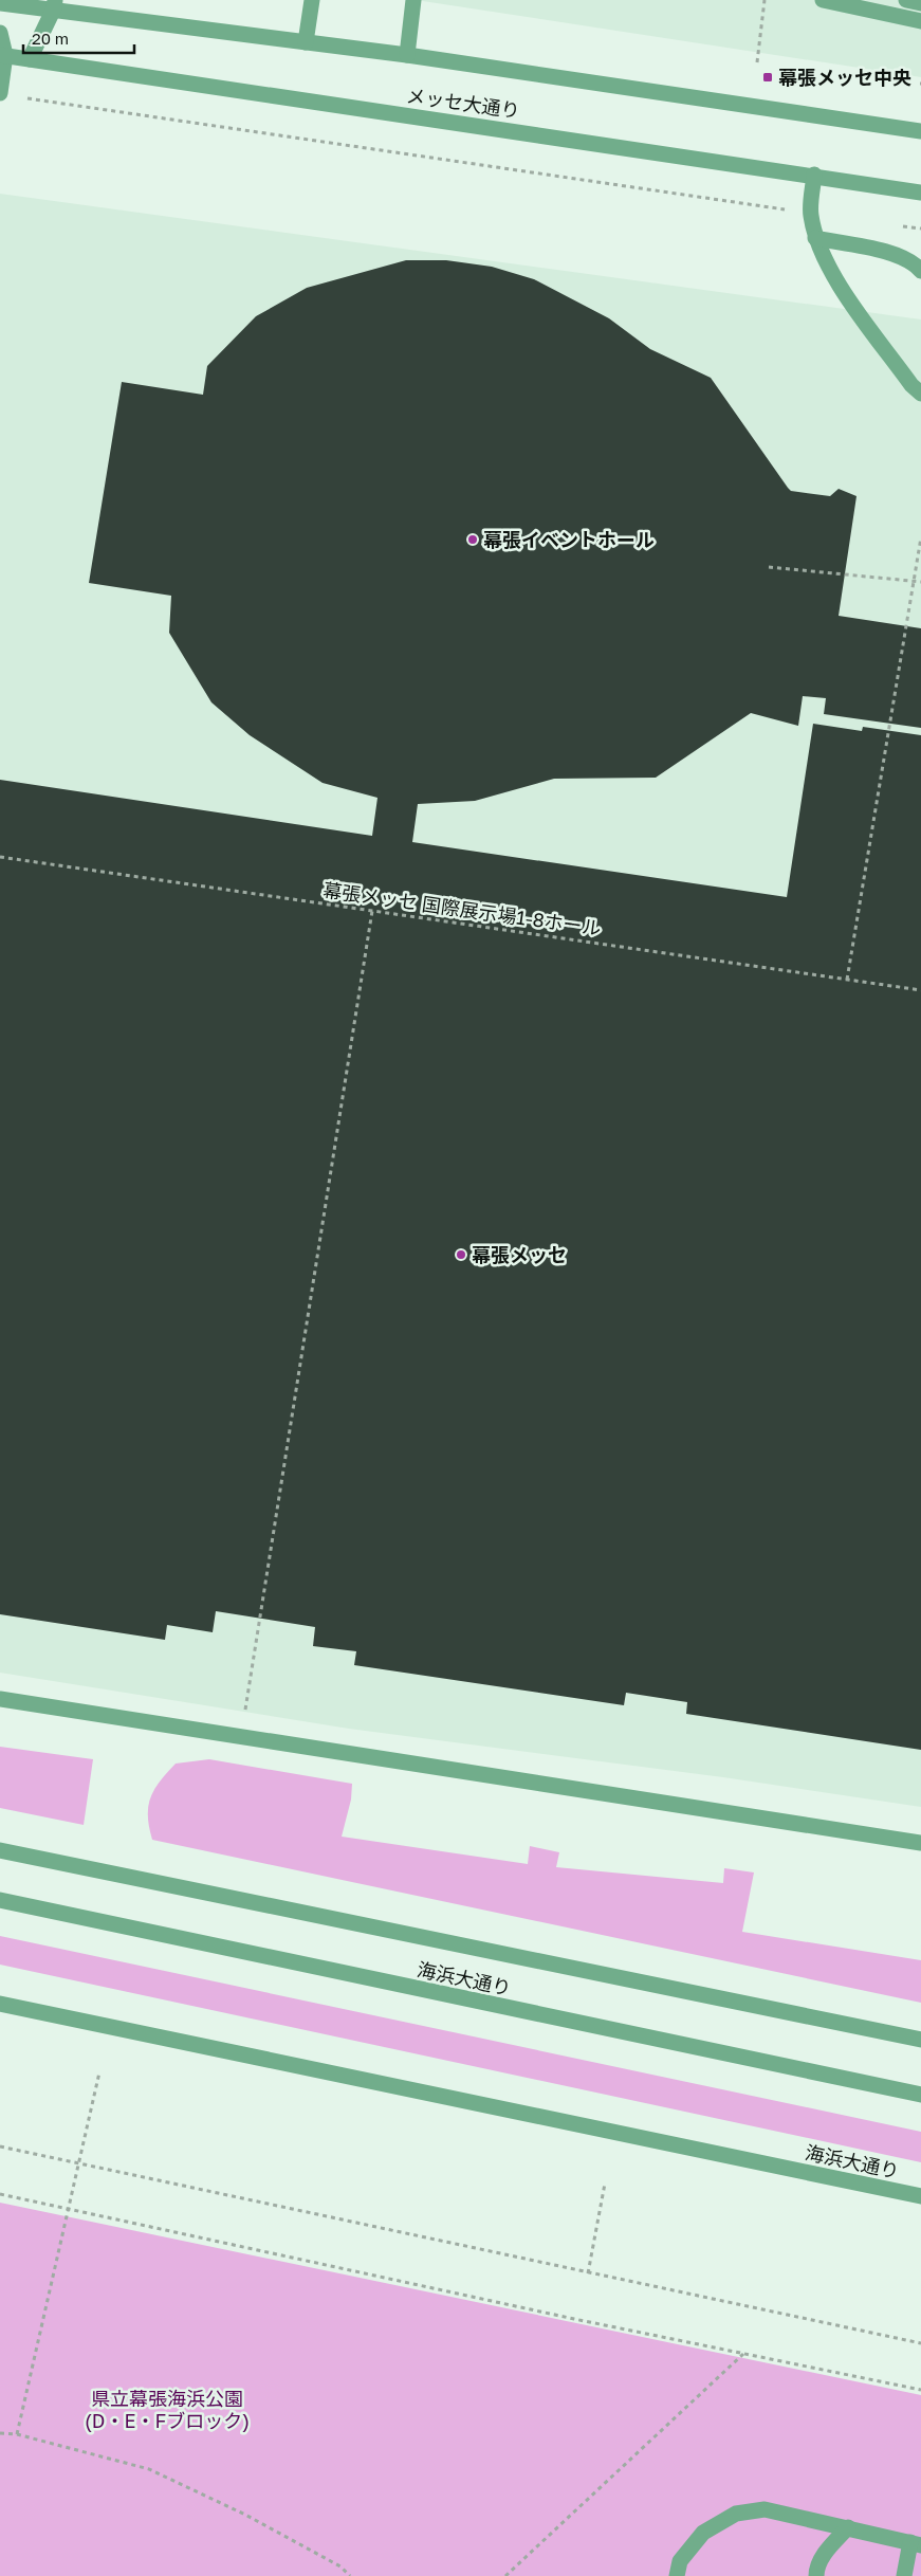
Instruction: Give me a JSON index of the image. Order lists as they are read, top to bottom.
{
  "streets": {
    "street": ["メッセ大通り", "海浜大通り"],
    "path": ["幕張メッセ 国際展示場1-8ホール"]
  },
  "parks": ["県立幕張海浜公園 (D・E・Fブロック)"],
  "places": {
    "transit": ["幕張メッセ中央"],
    "other": ["幕張イベントホール", "幕張メッセ"]
  },
  "scale_bar": "20 m"
}
